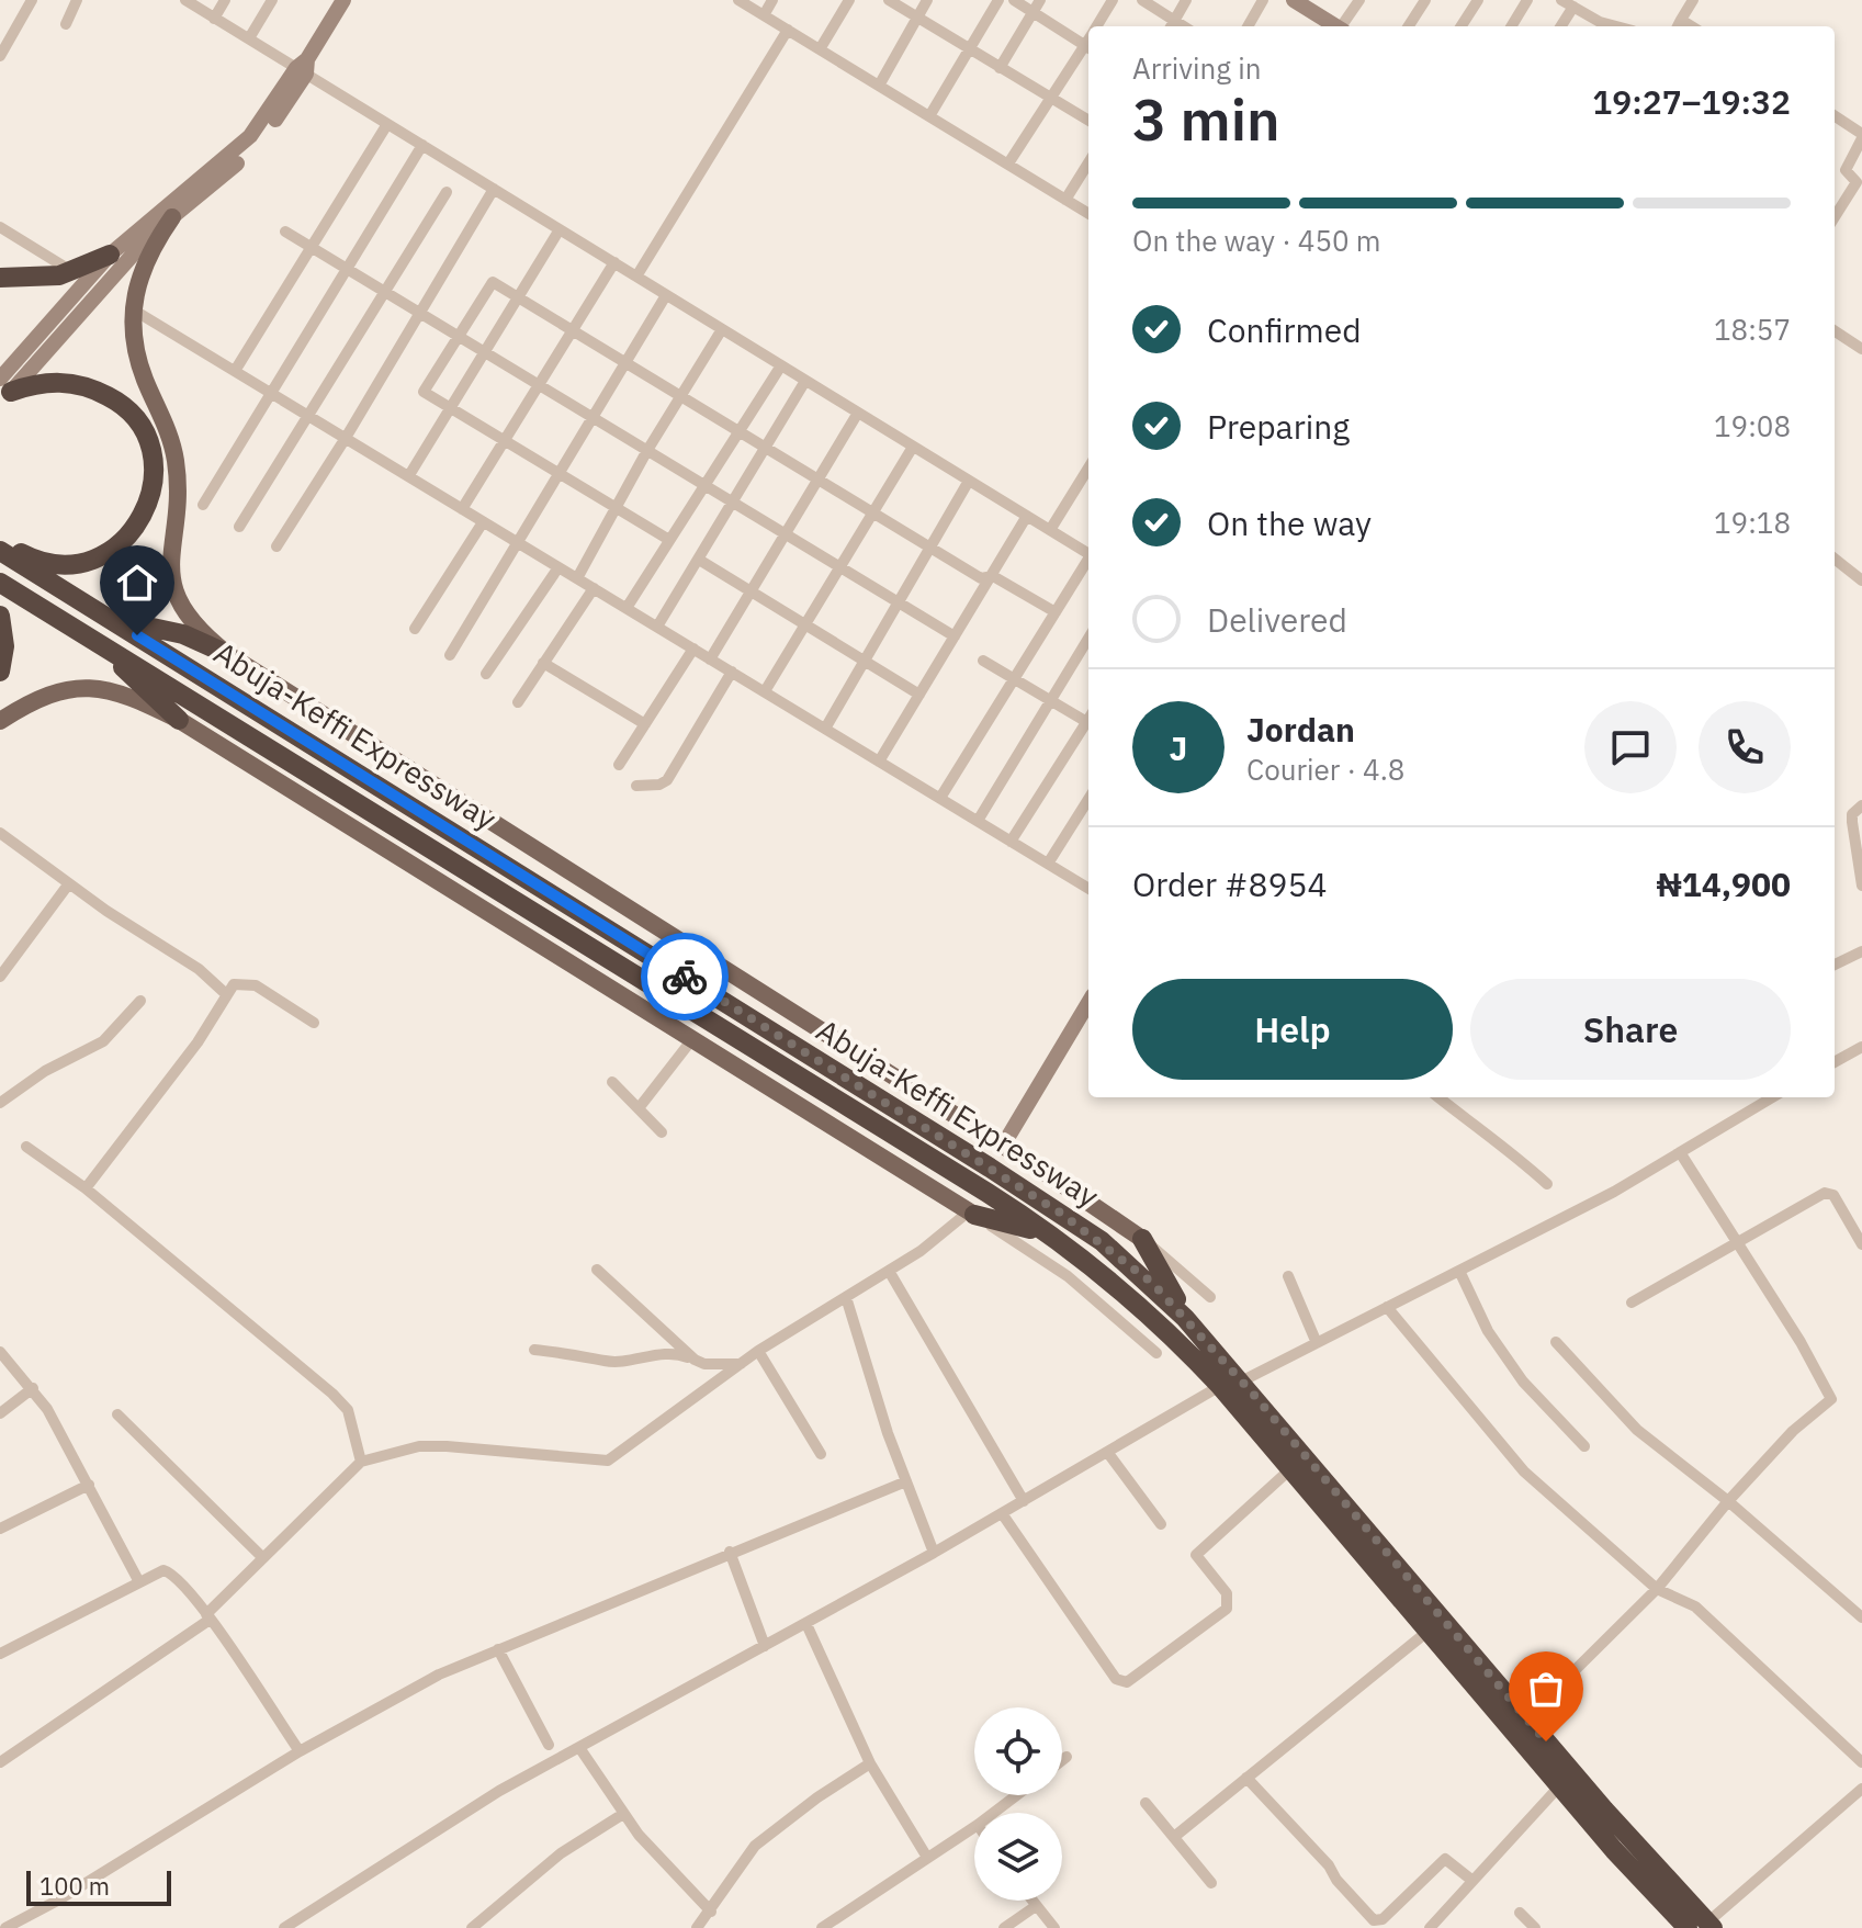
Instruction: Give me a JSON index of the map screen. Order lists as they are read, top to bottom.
{
  "streets": {
    "highway": ["Abuja-Keffi Expressway"]
  },
  "scale_bar": "100 m",
  "page": {
    "heading": ["3 min", "Arriving in", "19:27–19:32"],
    "panel": [
      "Jordan",
      "Courier · 4.8",
      "Order #8954",
      "₦14,900"
    ],
    "bar": "On the way · 450 m",
    "list": [
      ["Confirmed", "18:57"],
      ["Preparing", "19:08"],
      ["On the way", "19:18"],
      "Delivered"
    ],
    "round": "J",
    "buttons": ["Help", "Share"],
    "scale": "100 m"
  }
}
